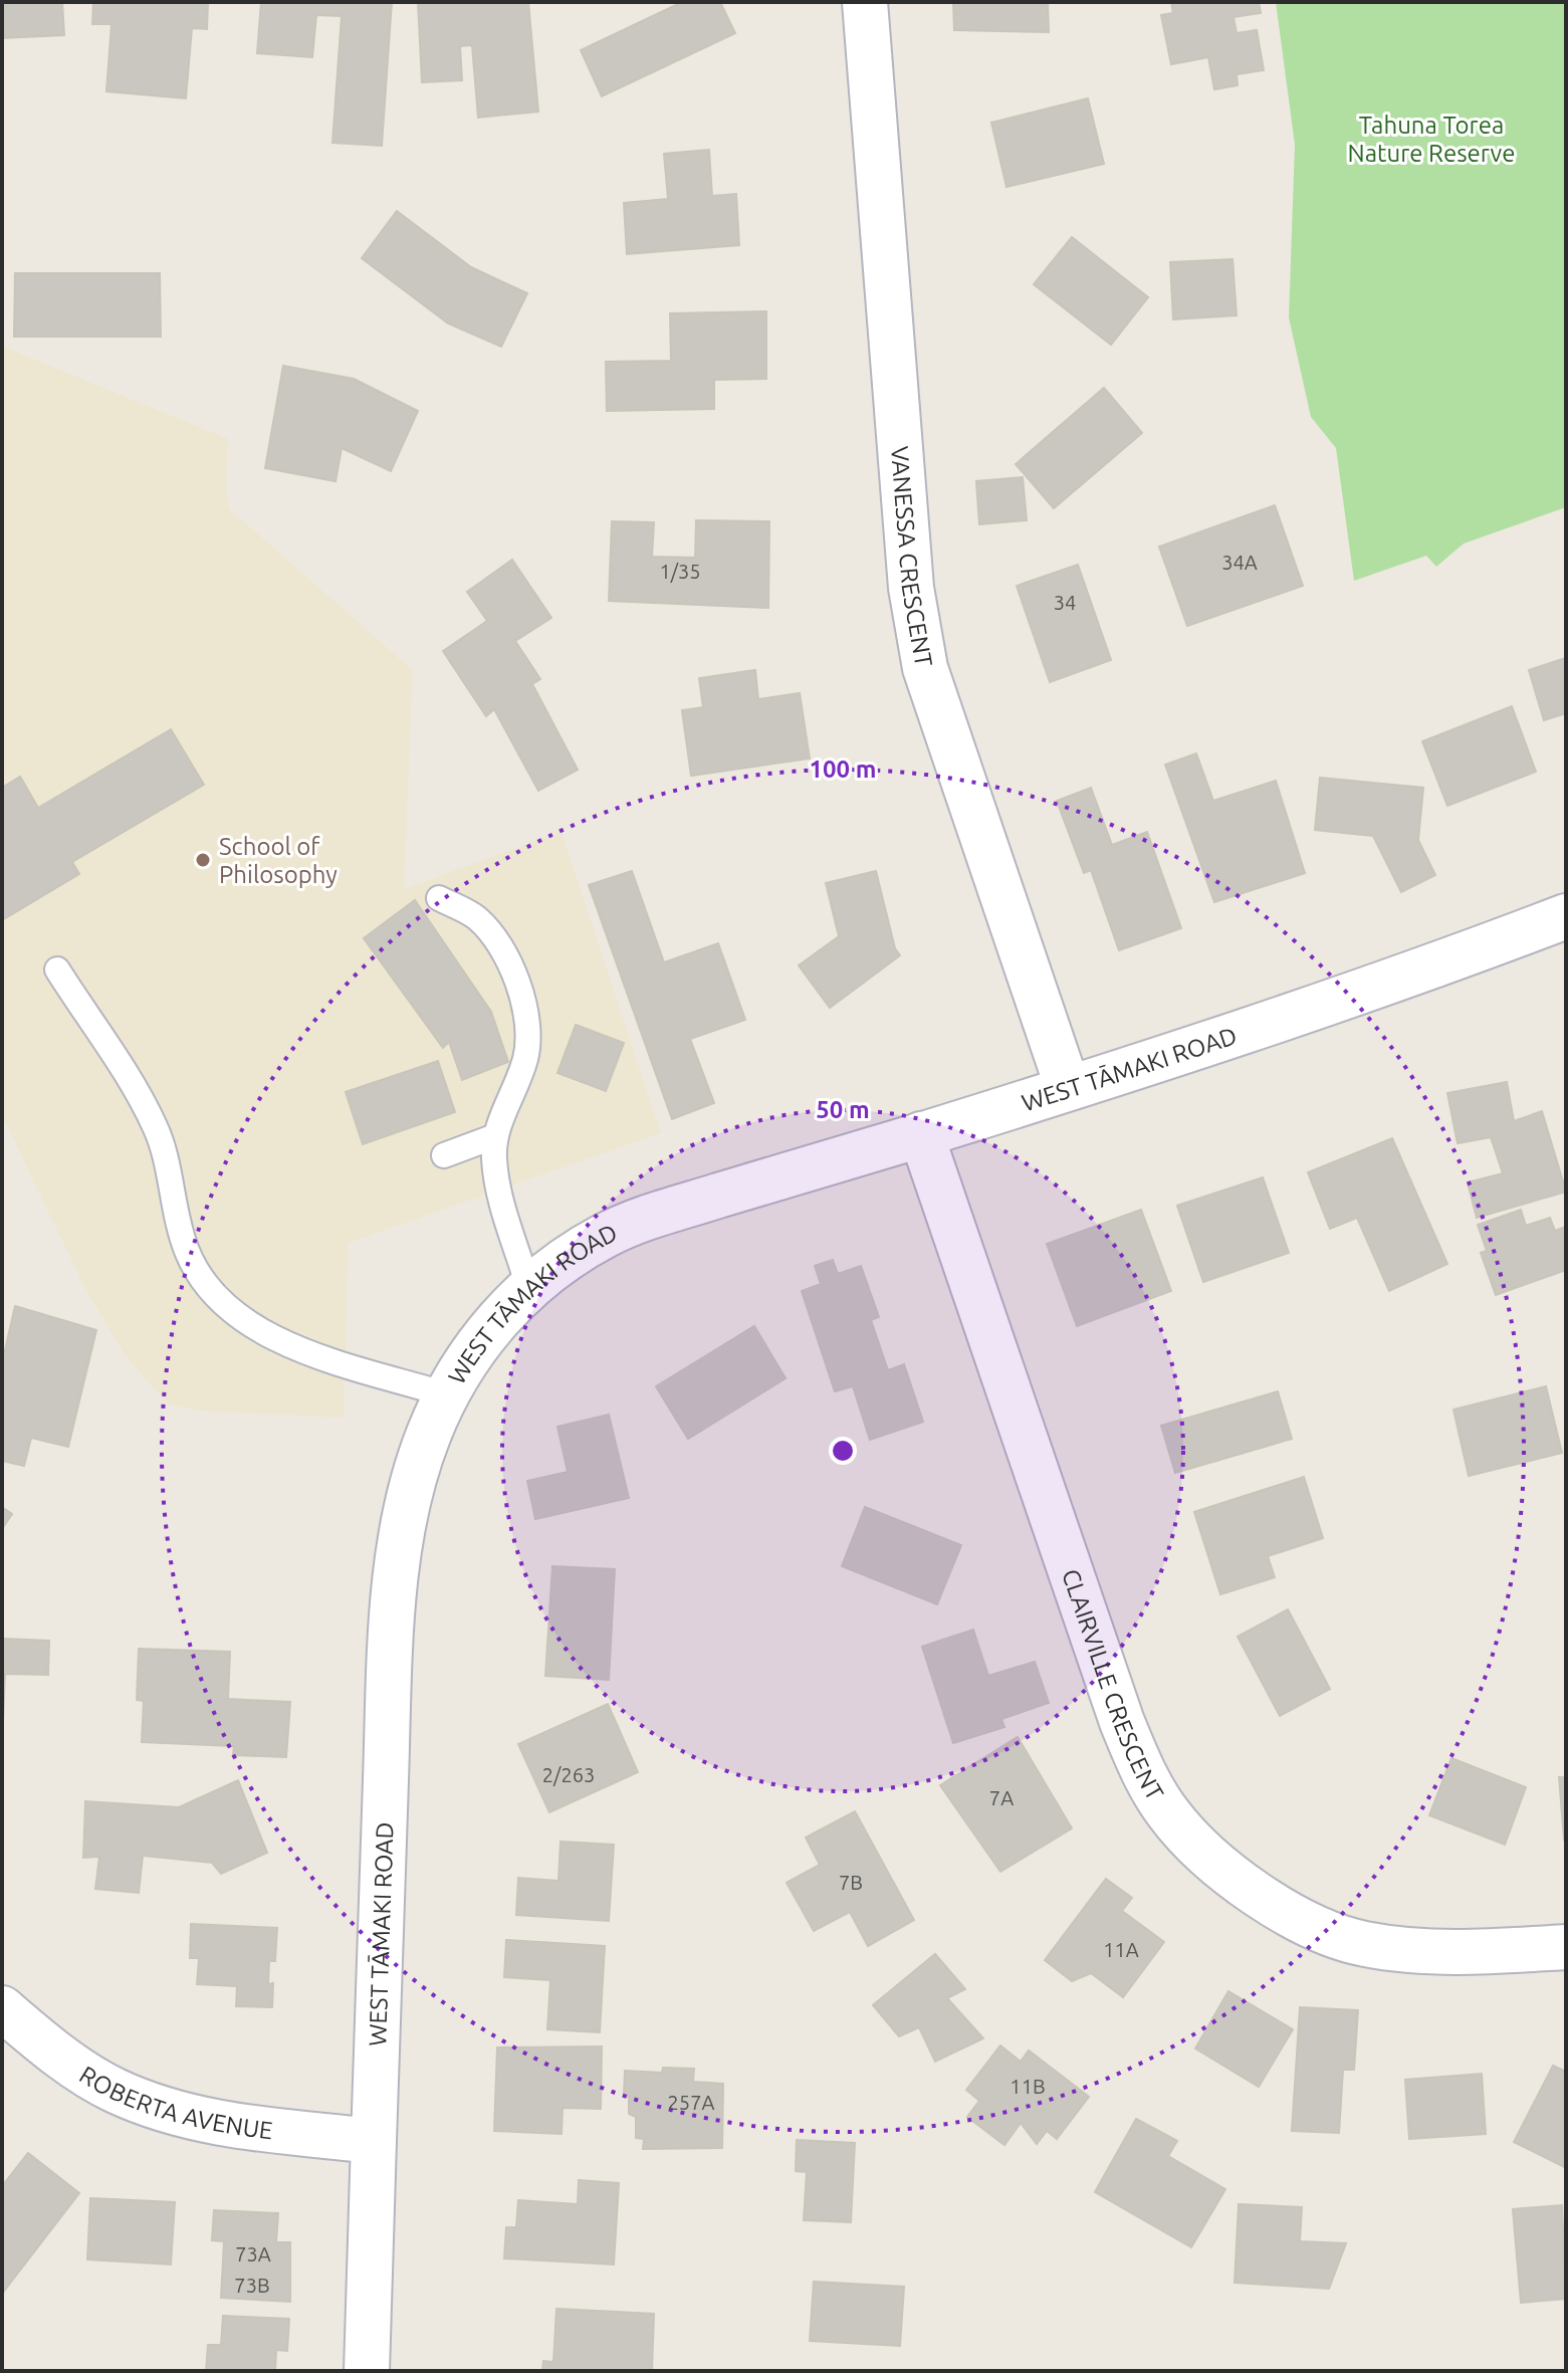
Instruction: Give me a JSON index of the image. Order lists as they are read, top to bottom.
{
  "streets": {
    "street": [
      "VANESSA CRESCENT",
      "WEST TĀMAKI ROAD",
      "CLAIRVILLE CRESCENT",
      "ROBERTA AVENUE"
    ]
  },
  "crossings": [
    ["VANESSA CRESCENT", "WEST TĀMAKI ROAD"],
    ["WEST TĀMAKI ROAD", "CLAIRVILLE CRESCENT"],
    ["WEST TĀMAKI ROAD", "ROBERTA AVENUE"]
  ],
  "parks": ["Tahuna Torea Nature Reserve"],
  "places": ["School of Philosophy"],
  "house_numbers": [
    "34A",
    "1/35",
    "34",
    "2/263",
    "7A",
    "7B",
    "11A",
    "11B",
    "257A",
    "73A",
    "73B"
  ],
  "rings": ["100 m", "50 m"]
}
